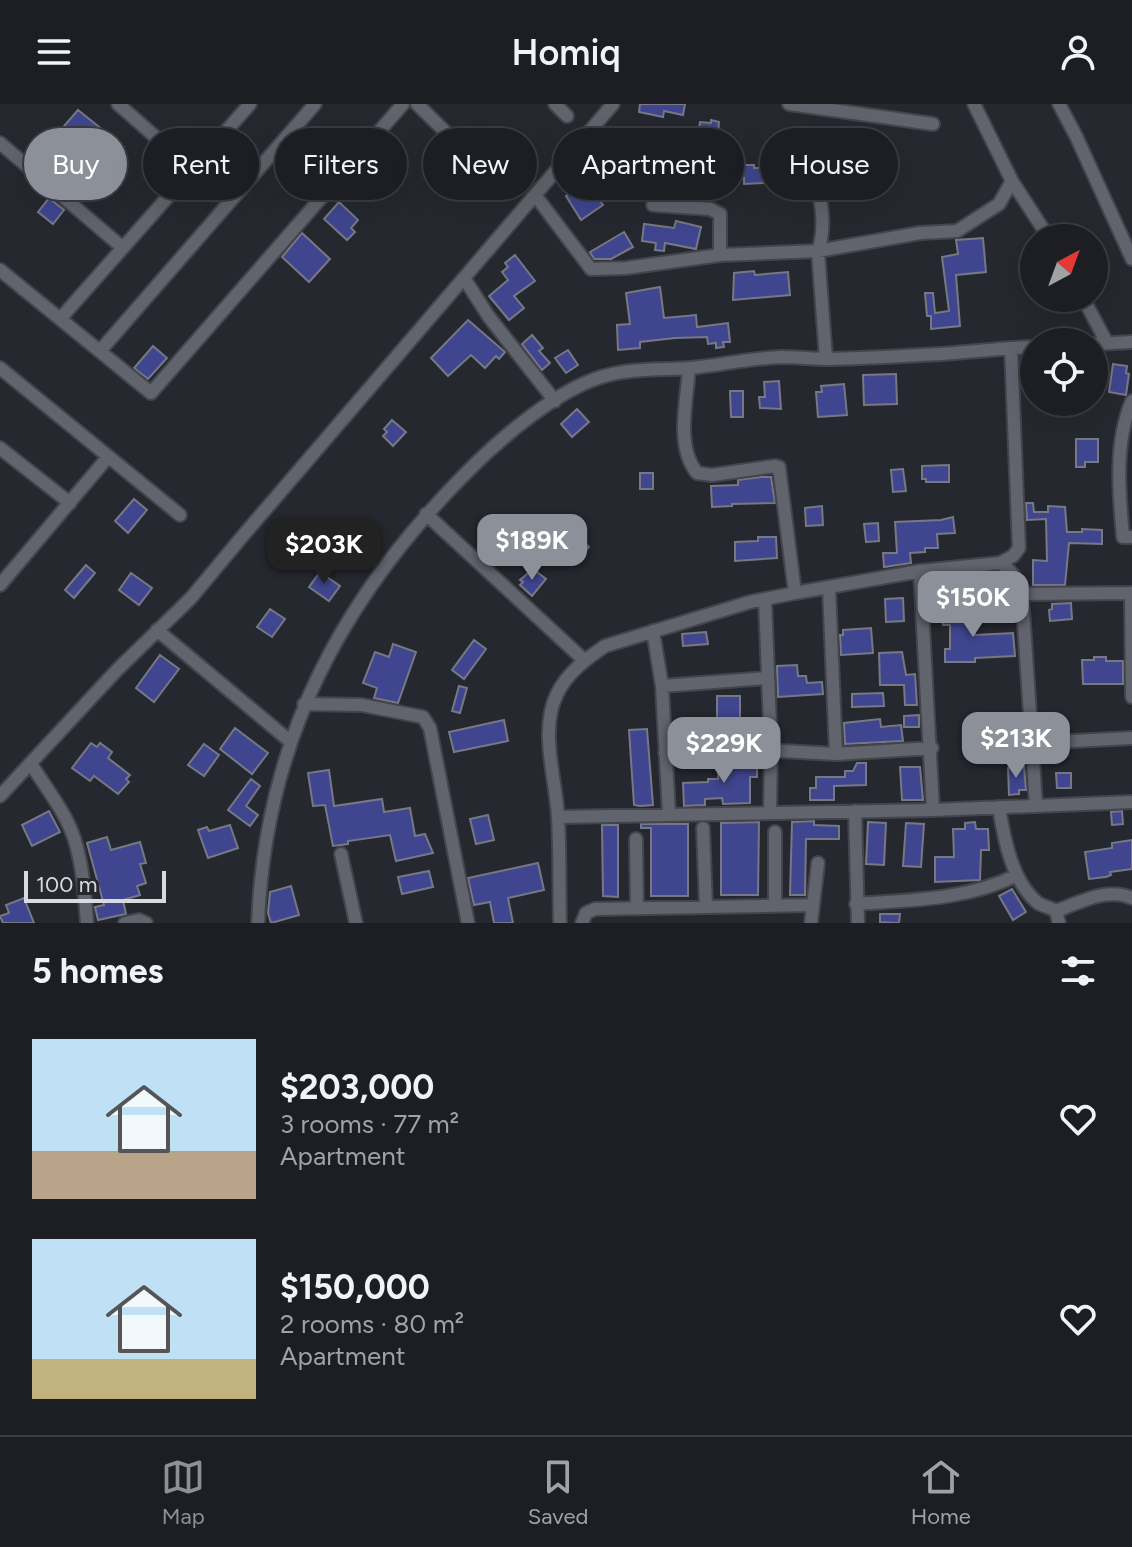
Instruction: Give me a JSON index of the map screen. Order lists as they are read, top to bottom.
{
  "scale_bar": "100 m",
  "north": "top right",
  "page": {
    "header": "Homiq",
    "chip": [
      "Buy",
      "Rent",
      "Filters",
      "New",
      "Apartment",
      "House"
    ],
    "price": [
      "$189K",
      "$203K",
      "$150K",
      "$213K",
      "$229K"
    ],
    "scale": "100 m",
    "heading": "5 homes",
    "list": [
      {
        "name": "$203,000",
        "note": "3 rooms · 77 m² · Apartment"
      },
      {
        "name": "$150,000",
        "note": "2 rooms · 80 m² · Apartment"
      }
    ],
    "tabs": ["Map", "Saved", "Home"]
  }
}
